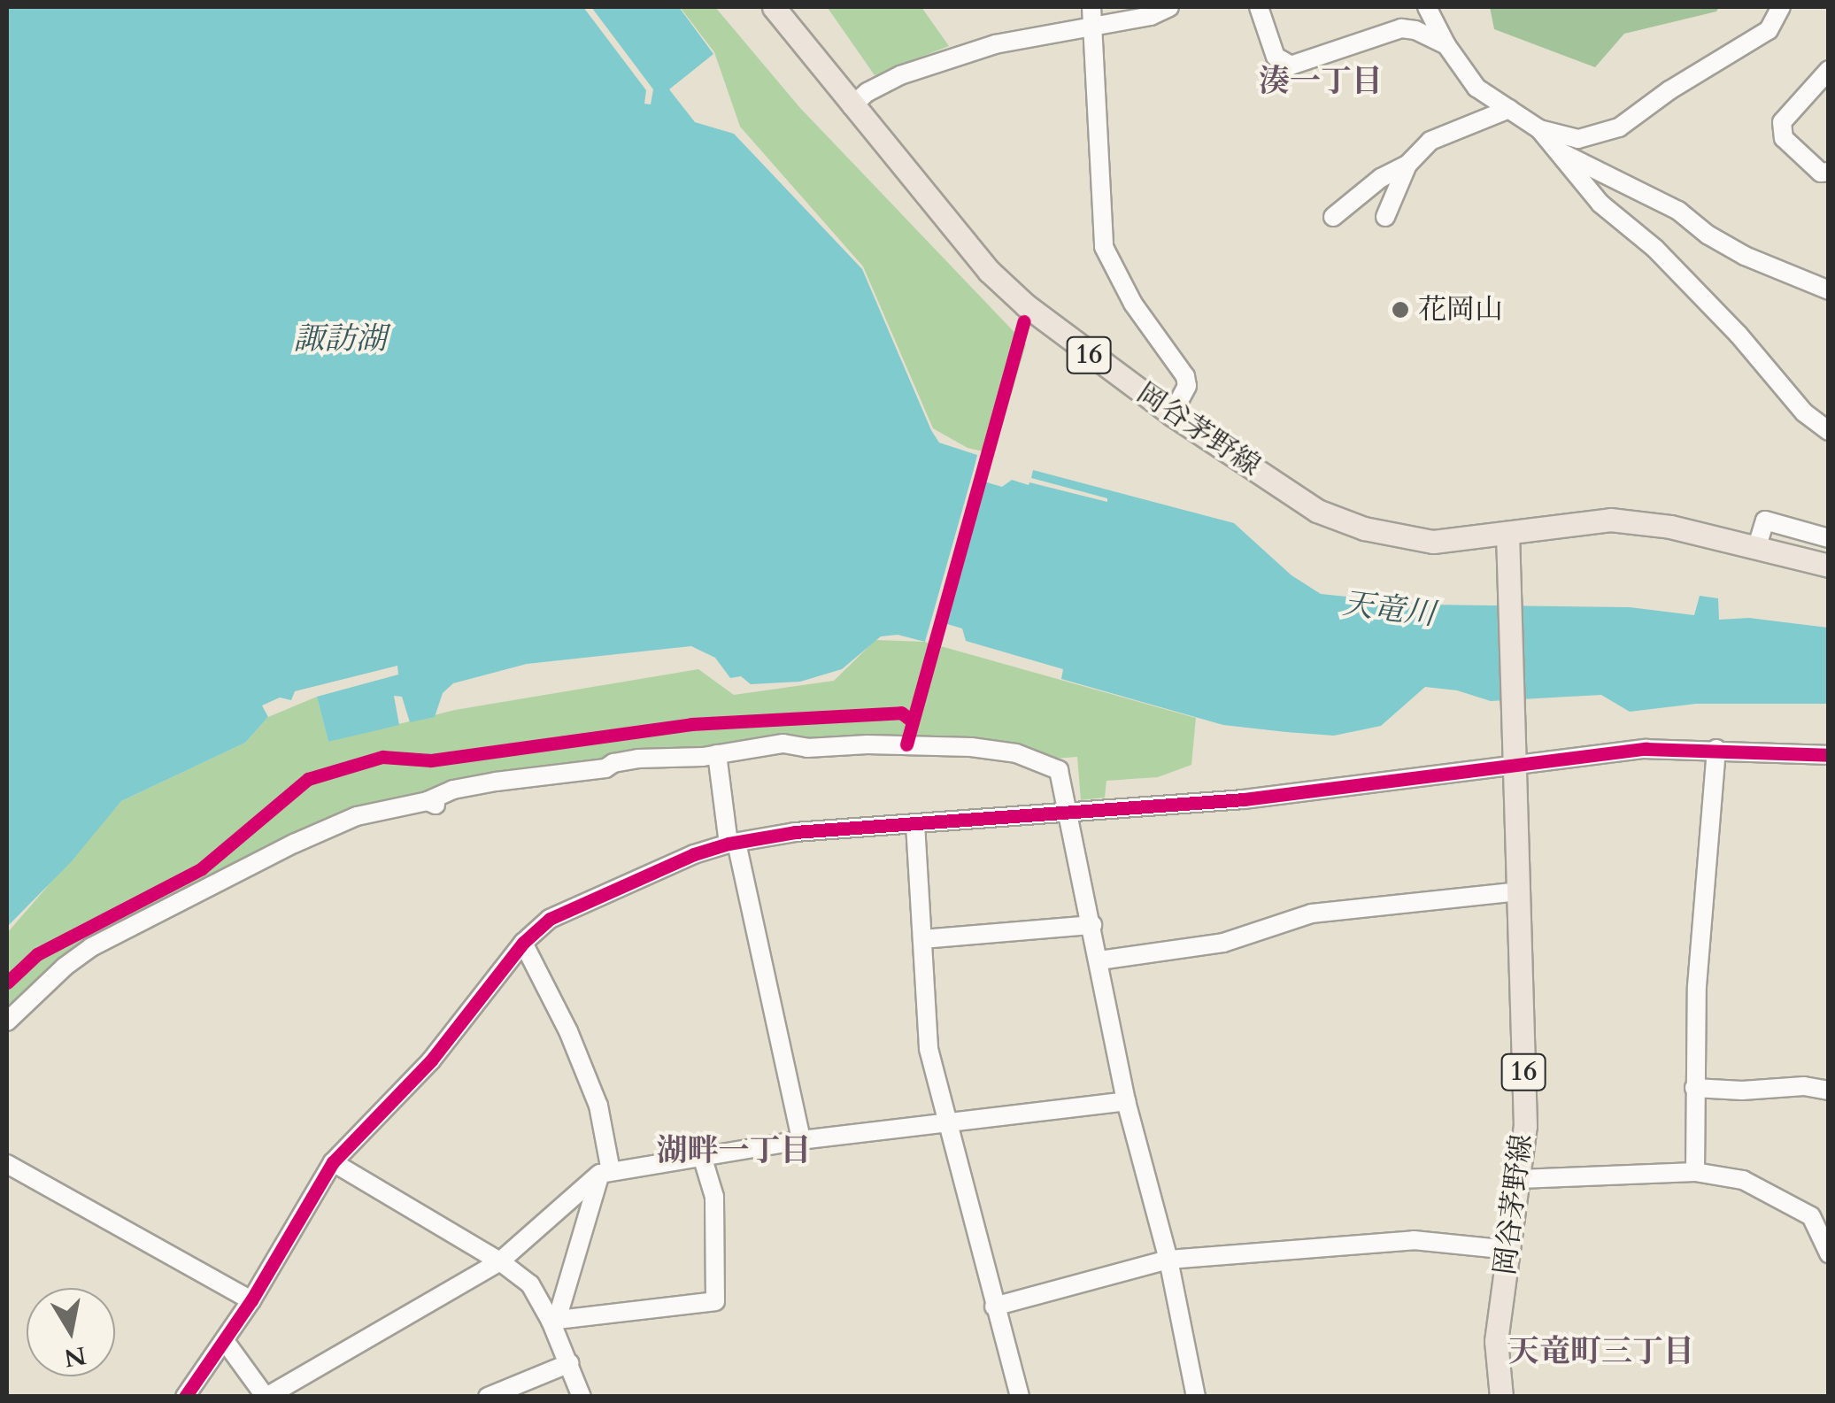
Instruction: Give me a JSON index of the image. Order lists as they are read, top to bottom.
{
  "streets": {
    "main road": ["16", "岡谷茅野線"]
  },
  "districts": ["湊一丁目", "湖畔一丁目", "天竜町三丁目"],
  "water": ["諏訪湖", "天竜川"],
  "places": ["花岡山"],
  "north": "bottom"
}
